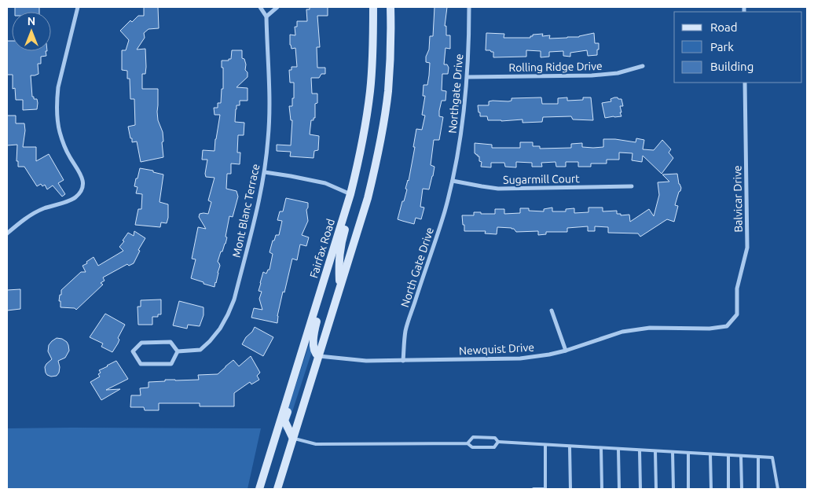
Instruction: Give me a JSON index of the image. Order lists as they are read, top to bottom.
{
  "streets": {
    "main road": ["Fairfax Road"],
    "street": [
      "Rolling Ridge Drive",
      "Northgate Drive",
      "Sugarmill Court",
      "Balvicar Drive",
      "Mont Blanc Terrace",
      "North Gate Drive",
      "Newquist Drive"
    ]
  },
  "crossings": [
    ["Rolling Ridge Drive", "Northgate Drive"],
    ["Northgate Drive", "Sugarmill Court"],
    ["Northgate Drive", "North Gate Drive"],
    ["Sugarmill Court", "North Gate Drive"],
    ["Balvicar Drive", "Newquist Drive"],
    ["North Gate Drive", "Newquist Drive"]
  ],
  "legend": ["Road", "Park", "Building"],
  "north": "top"
}
